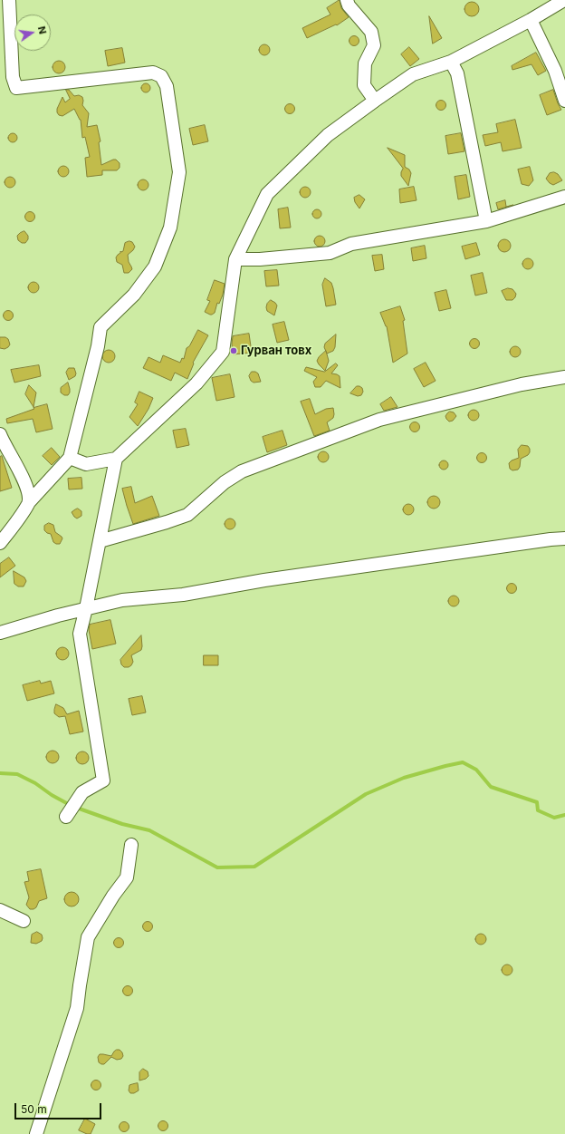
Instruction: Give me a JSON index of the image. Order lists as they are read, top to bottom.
{
  "places": ["Гурван товх"],
  "scale_bar": "50 m",
  "north": "right"
}
